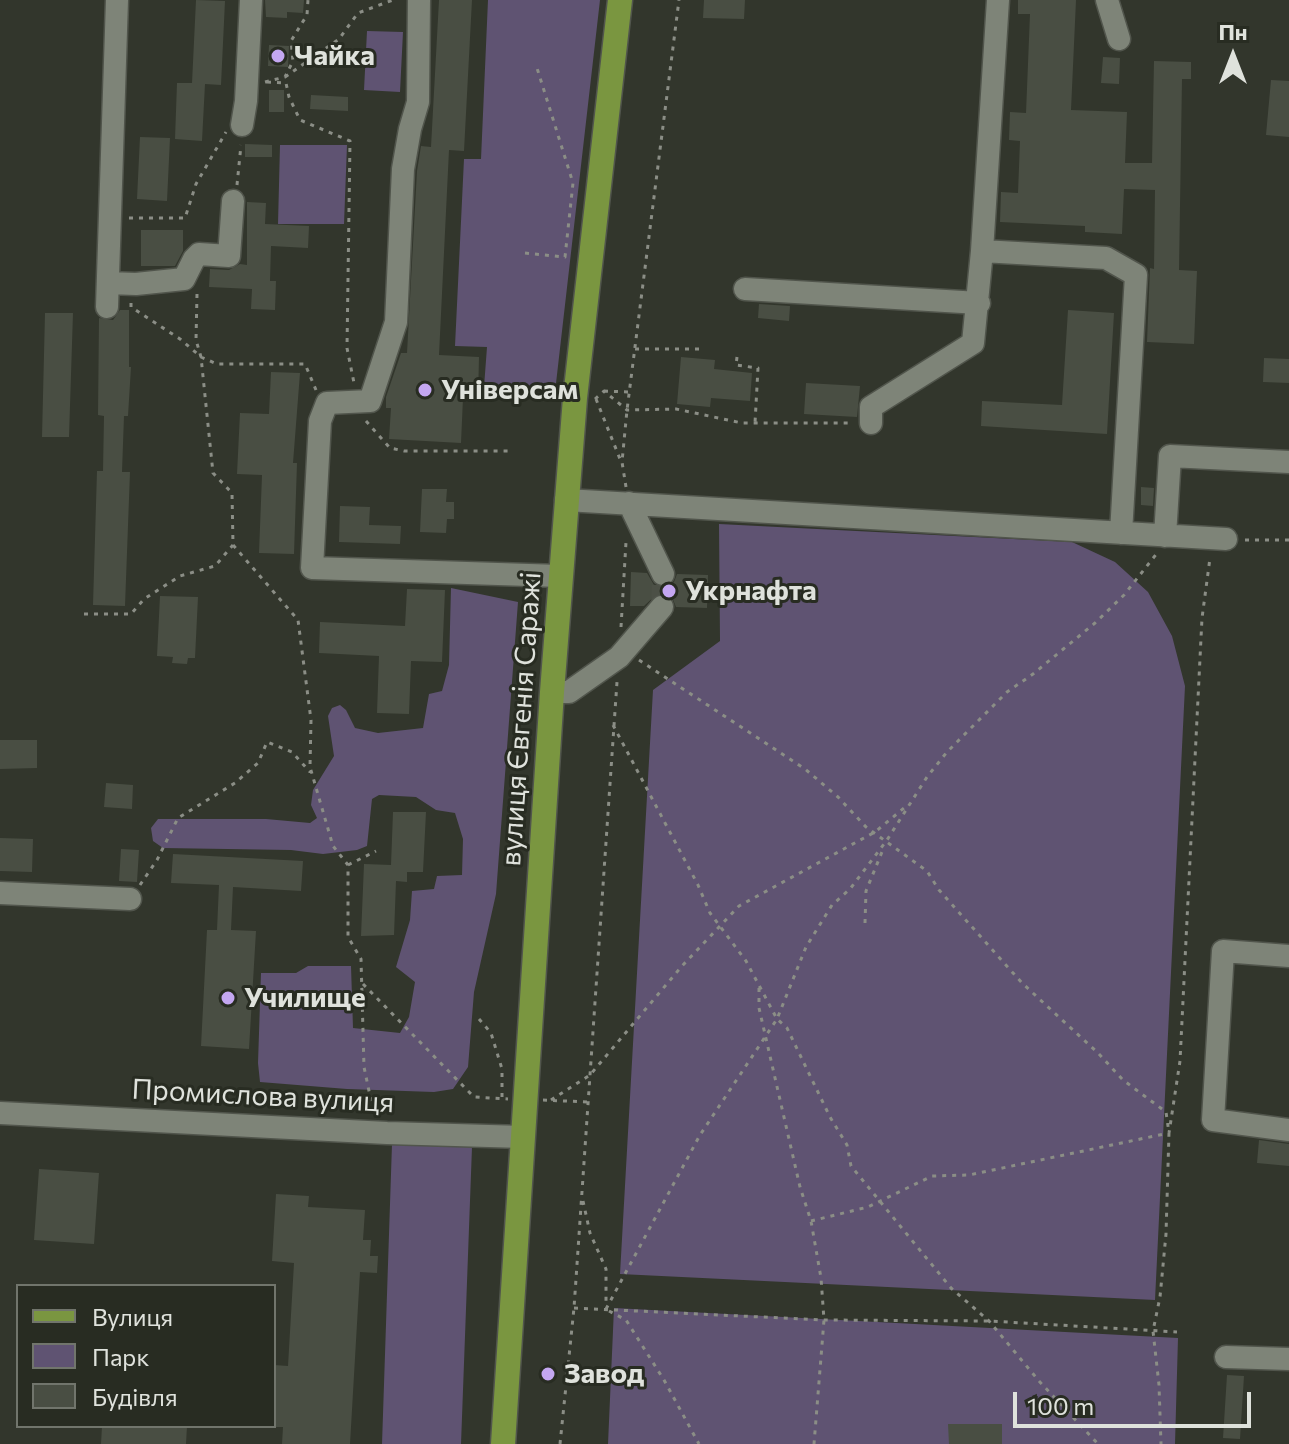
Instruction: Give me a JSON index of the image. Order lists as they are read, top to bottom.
{
  "streets": {
    "main road": ["вулиця Євгенія Саражі"],
    "street": ["Промислова вулиця"]
  },
  "crossings": [
    ["вулиця Євгенія Саражі", "Промислова вулиця"]
  ],
  "places": [
    "Чайка",
    "Універсам",
    "Укрнафта",
    "Училище",
    "Завод"
  ],
  "legend": ["Вулиця", "Парк", "Будівля"],
  "scale_bar": "100 m",
  "north": "top"
}
